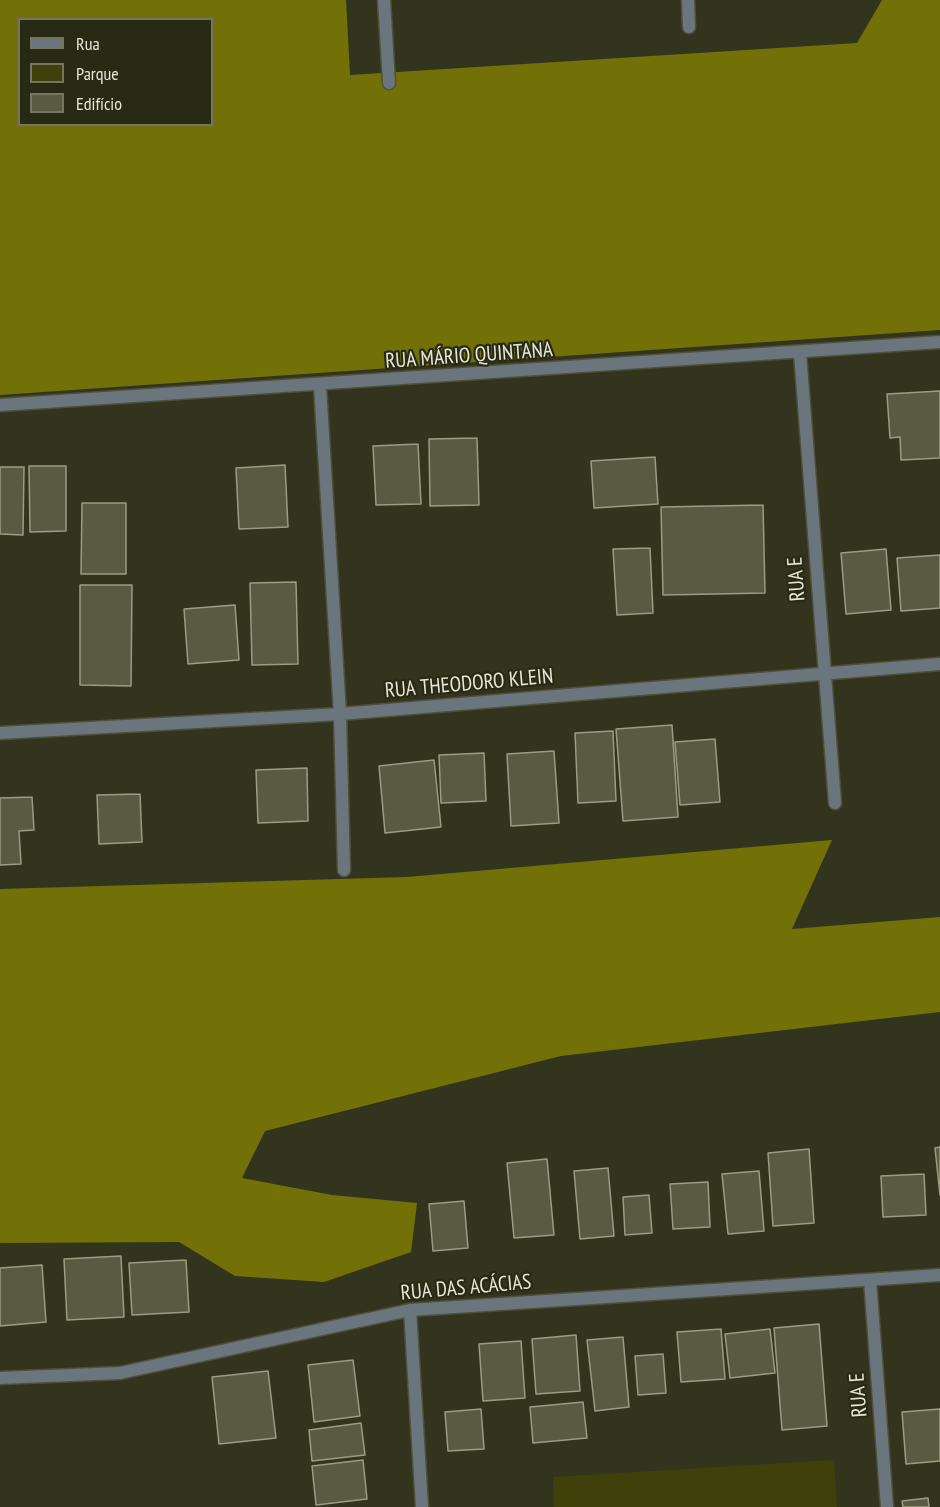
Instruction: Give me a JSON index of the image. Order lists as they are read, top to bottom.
{
  "streets": {
    "street": [
      "RUA MÁRIO QUINTANA",
      "RUA E",
      "RUA THEODORO KLEIN",
      "RUA DAS ACÁCIAS"
    ]
  },
  "crossings": [
    ["RUA MÁRIO QUINTANA", "RUA E"],
    ["RUA E", "RUA THEODORO KLEIN"],
    ["RUA E", "RUA DAS ACÁCIAS"]
  ],
  "legend": ["Rua", "Parque", "Edifício"]
}
